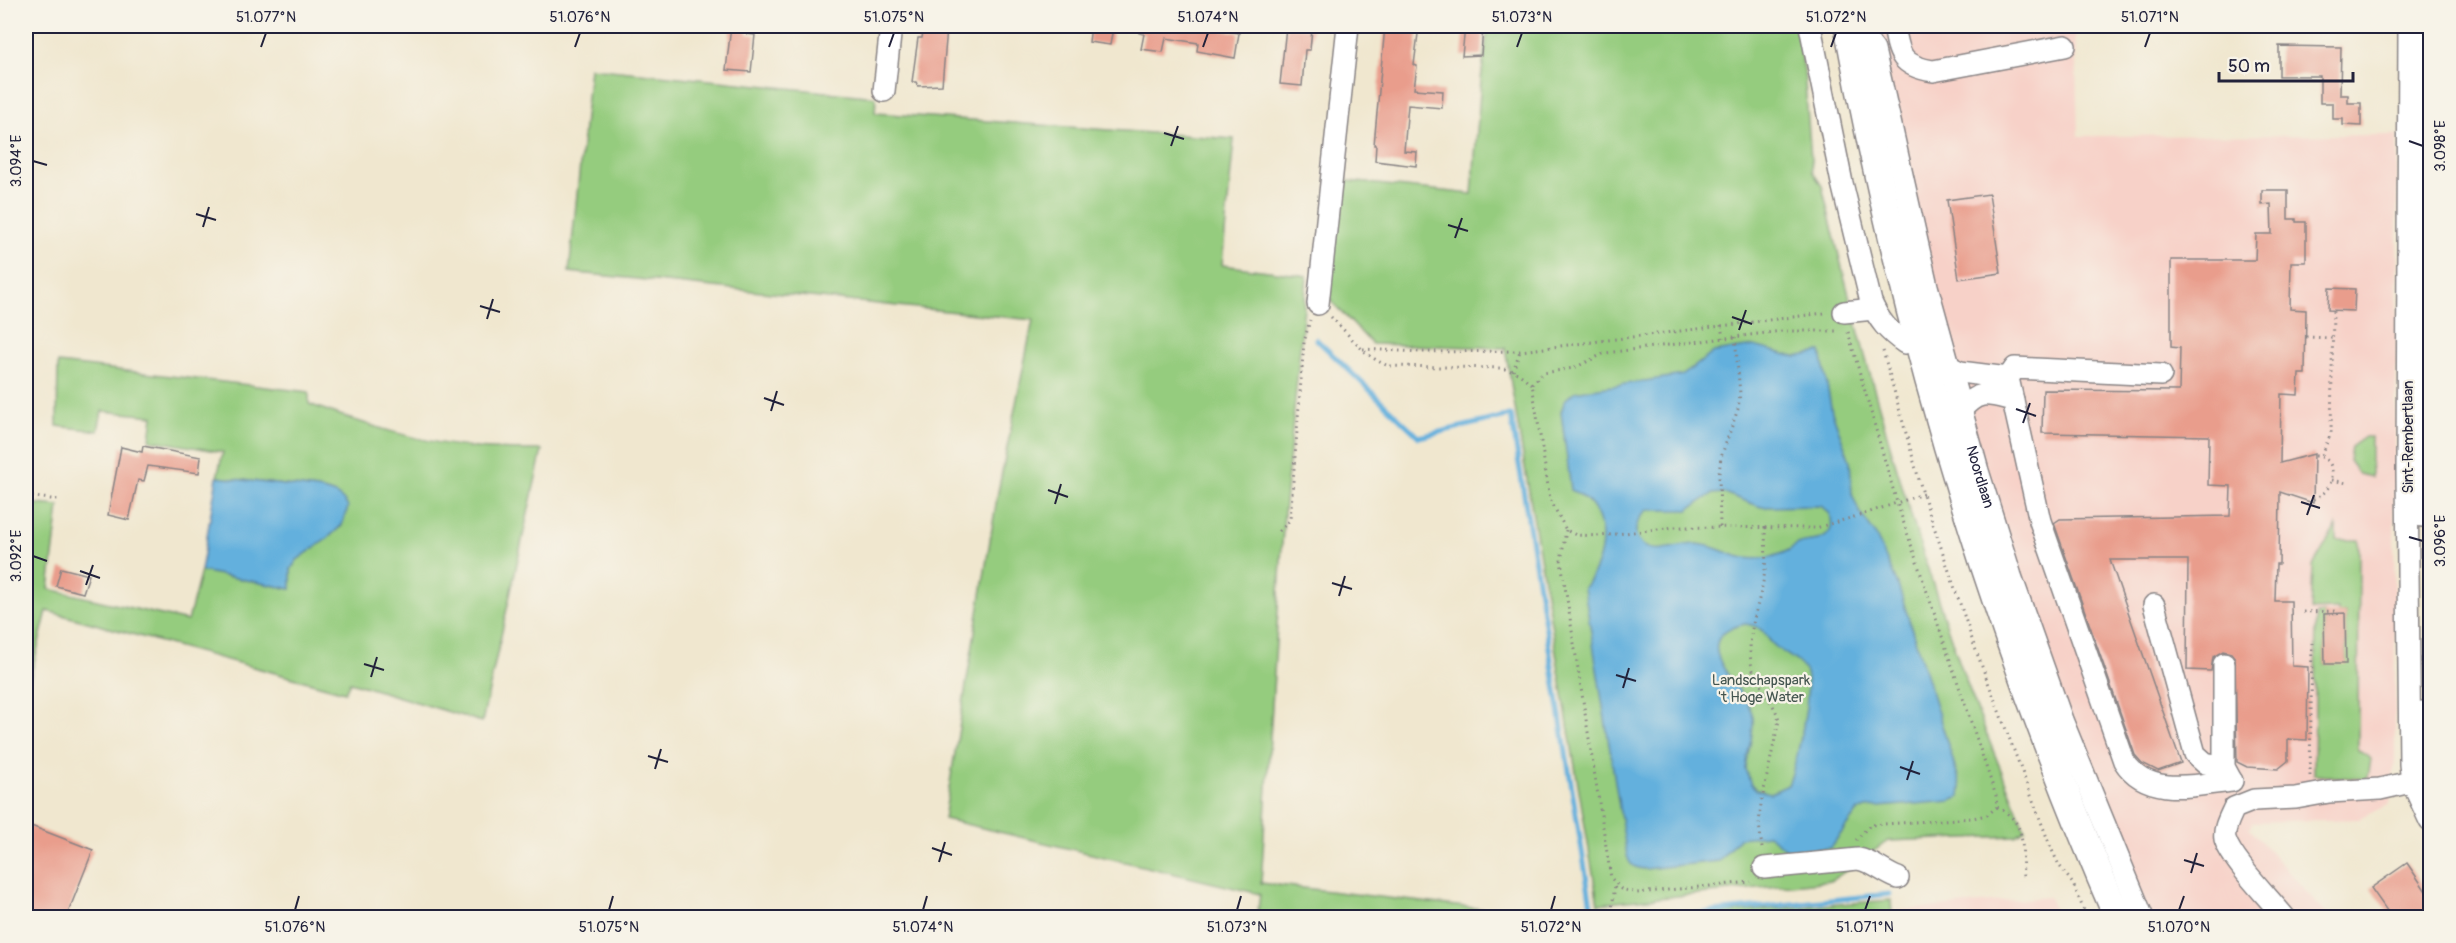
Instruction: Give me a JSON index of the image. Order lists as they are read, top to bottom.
{
  "streets": {
    "main road": ["Noordlaan"],
    "street": ["Sint-Rembertlaan"]
  },
  "parks": ["Landschapspark 't Hoge Water"],
  "scale_bar": "50 m",
  "coordinates": [
    "51.077°N",
    "51.076°N",
    "51.075°N",
    "51.074°N",
    "51.073°N",
    "51.072°N",
    "51.071°N",
    "3.098°E",
    "3.094°E",
    "3.096°E",
    "3.092°E",
    "51.070°N"
  ]
}
